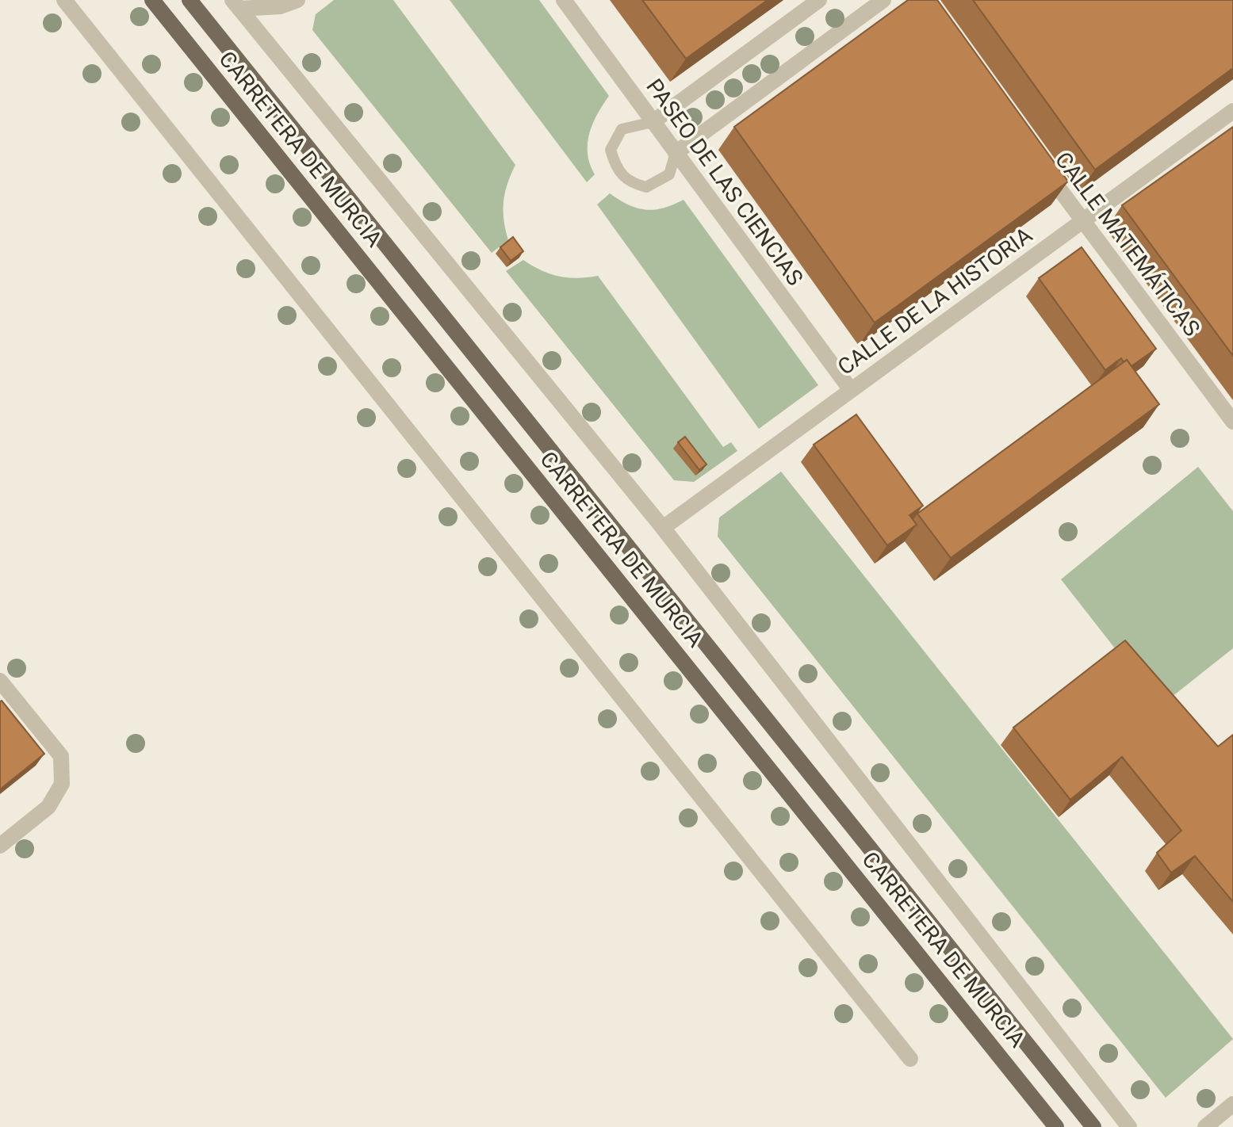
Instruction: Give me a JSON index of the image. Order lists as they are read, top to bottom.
{
  "streets": {
    "main road": ["CARRETERA DE MURCIA"],
    "street": ["PASEO DE LAS CIENCIAS", "CALLE MATEMÁTICAS", "CALLE DE LA HISTORIA"]
  },
  "crossings": [
    ["CARRETERA DE MURCIA", "CALLE DE LA HISTORIA"],
    ["PASEO DE LAS CIENCIAS", "CALLE DE LA HISTORIA"],
    ["CALLE MATEMÁTICAS", "CALLE DE LA HISTORIA"]
  ]
}
